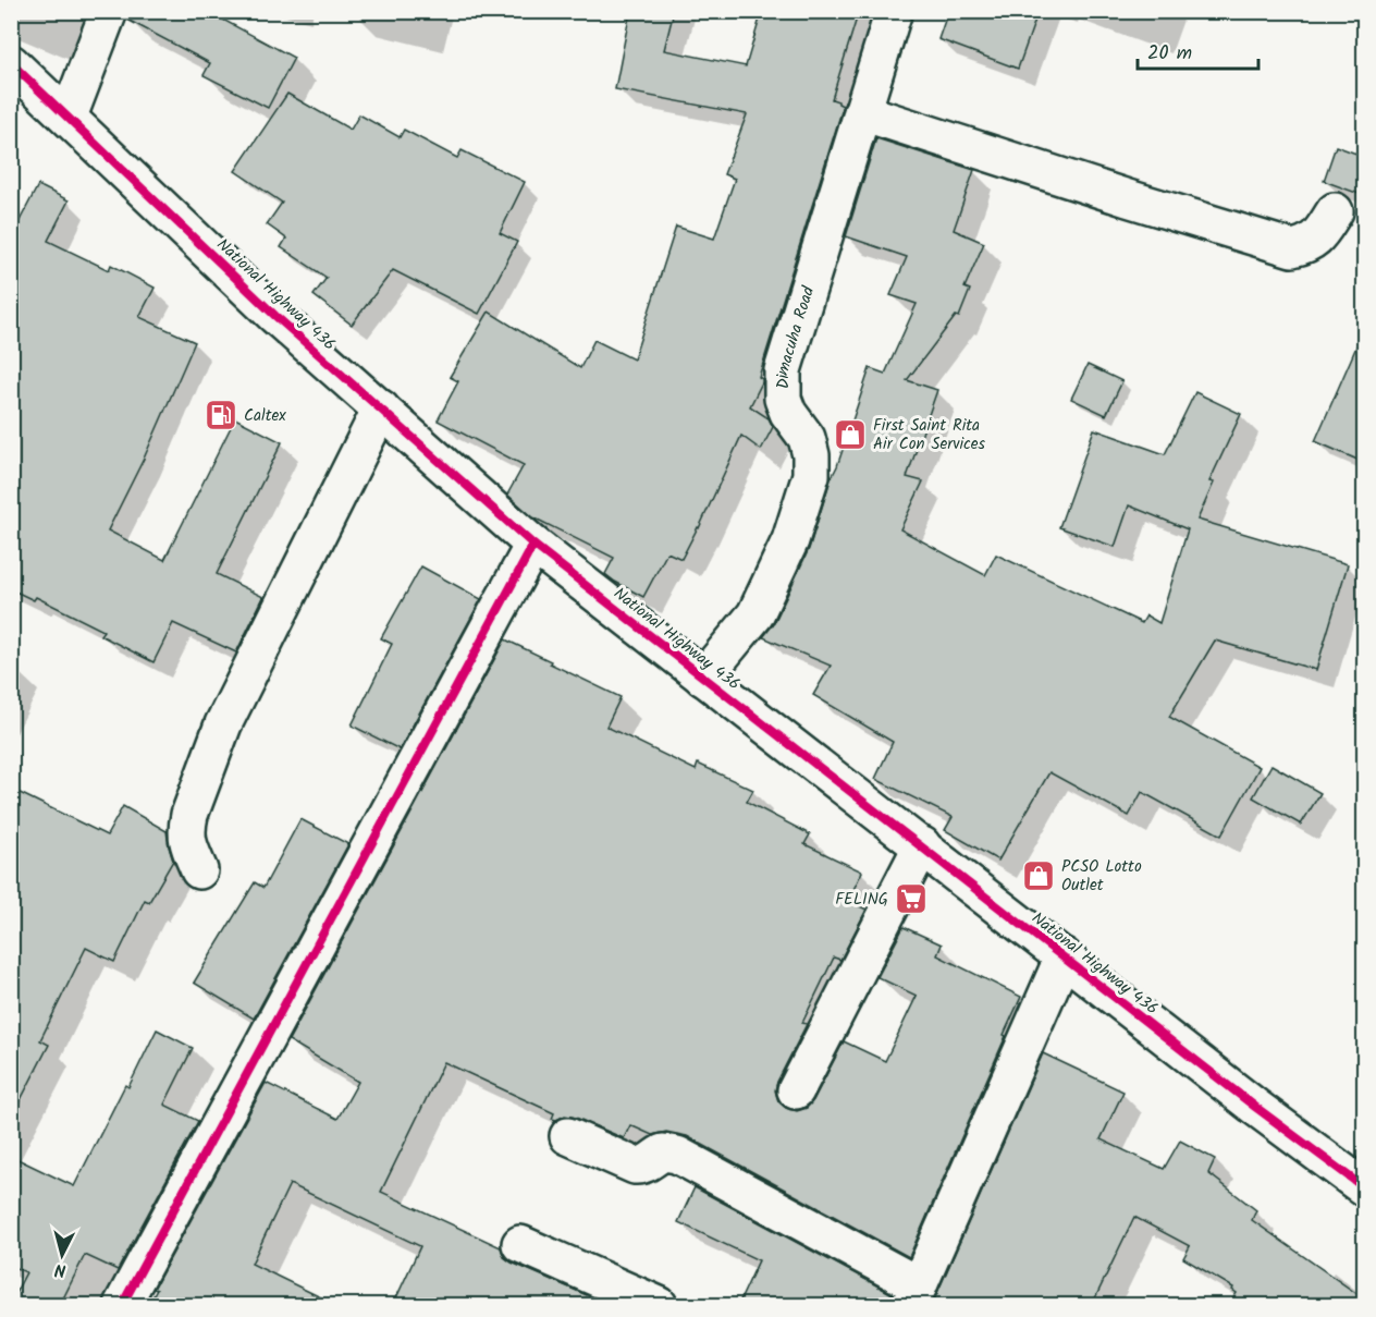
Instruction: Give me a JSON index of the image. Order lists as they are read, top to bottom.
{
  "streets": {
    "street": ["National Highway 436", "Dimacuha Road"]
  },
  "crossings": [
    ["National Highway 436", "Dimacuha Road"]
  ],
  "places": {
    "fuel station": ["Caltex"],
    "shop": ["First Saint Rita Air Con Services", "PCSO Lotto Outlet"],
    "supermarket": ["FELING"]
  },
  "scale_bar": "20 m",
  "north": "bottom"
}
